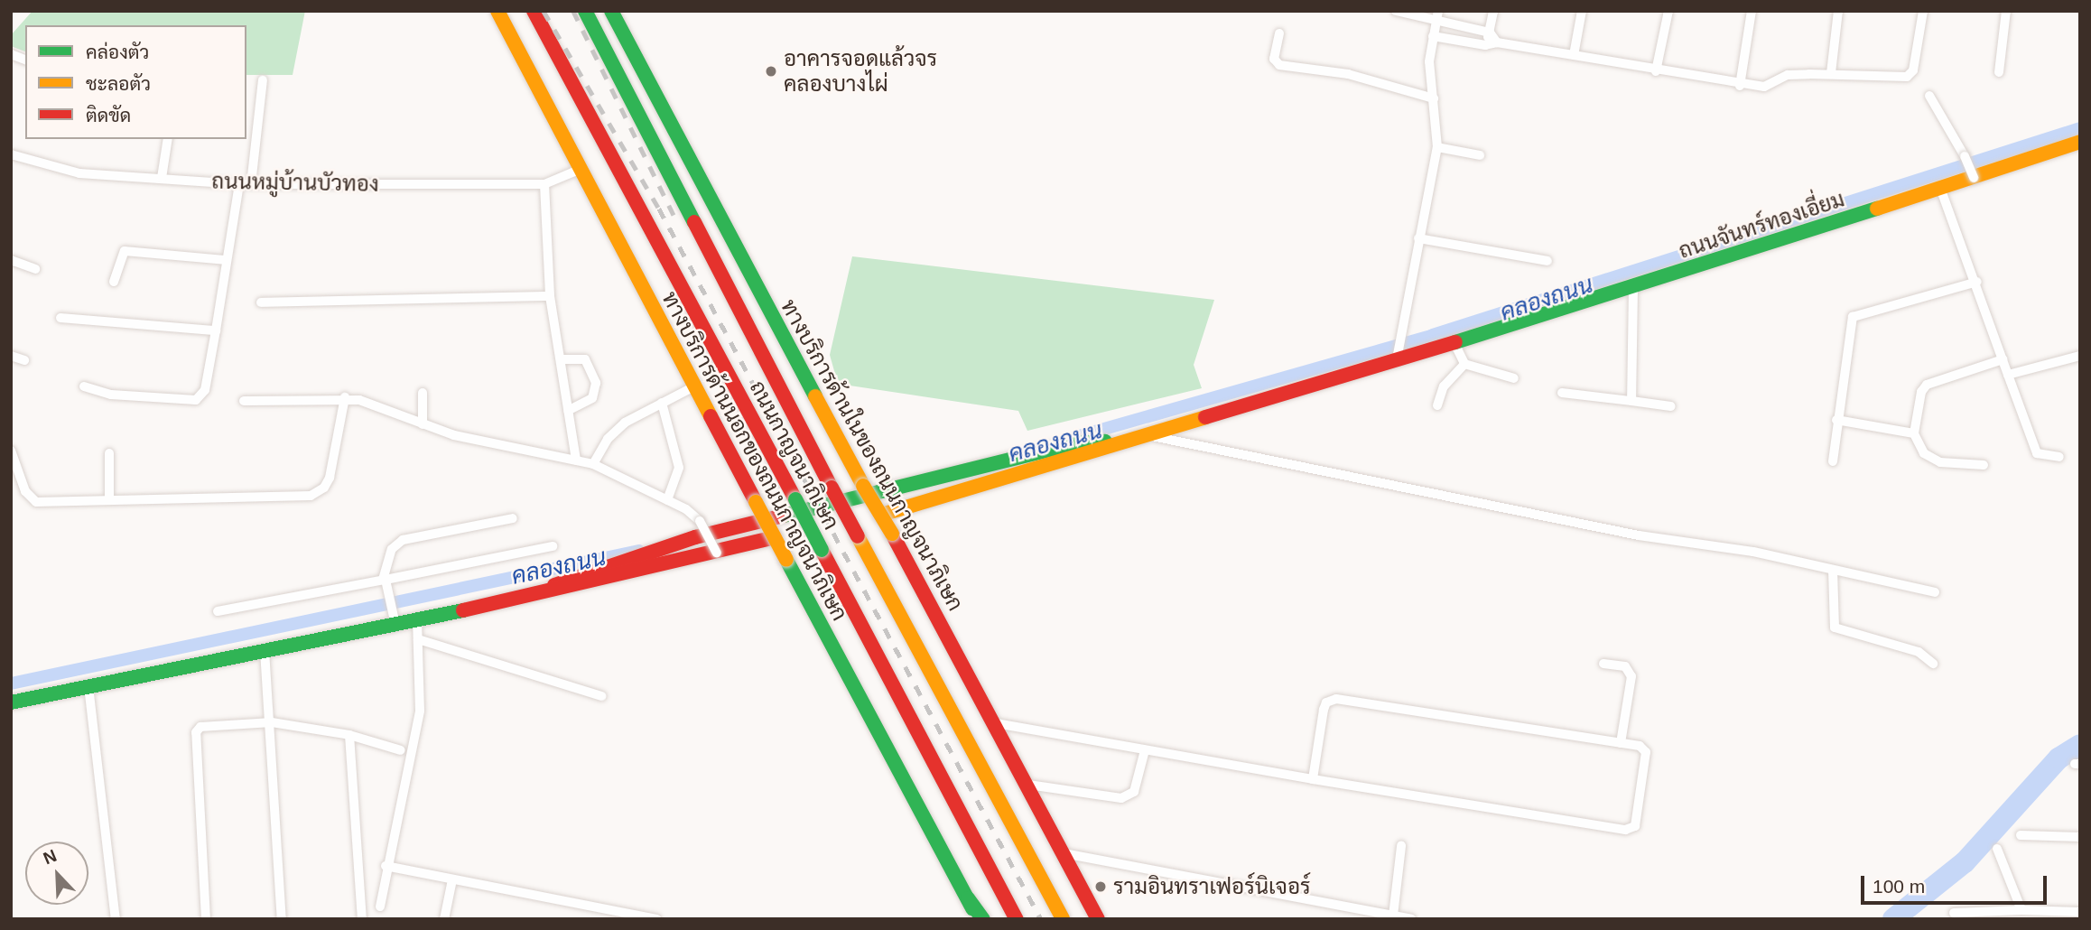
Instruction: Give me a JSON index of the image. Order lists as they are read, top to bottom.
{
  "streets": {
    "main road": [
      "ถนนจันทร์ทองเอี่ยม",
      "ถนนกาญจนาภิเษก",
      "ทางบริการด้านในของถนนกาญจนาภิเษก",
      "ทางบริการด้านนอกของถนนกาญจนาภิเษก"
    ],
    "street": ["ถนนหมู่บ้านบัวทอง"]
  },
  "crossings": [
    ["ถนนหมู่บ้านบัวทอง", "ทางบริการด้านนอกของถนนกาญจนาภิเษก"]
  ],
  "water": ["คลองถนน"],
  "places": ["อาคารจอดแล้วจร คลองบางไผ่", "รามอินทราเฟอร์นิเจอร์"],
  "legend": ["คล่องตัว", "ชะลอตัว", "ติดขัด"],
  "scale_bar": "100 m",
  "north": "top left"
}
